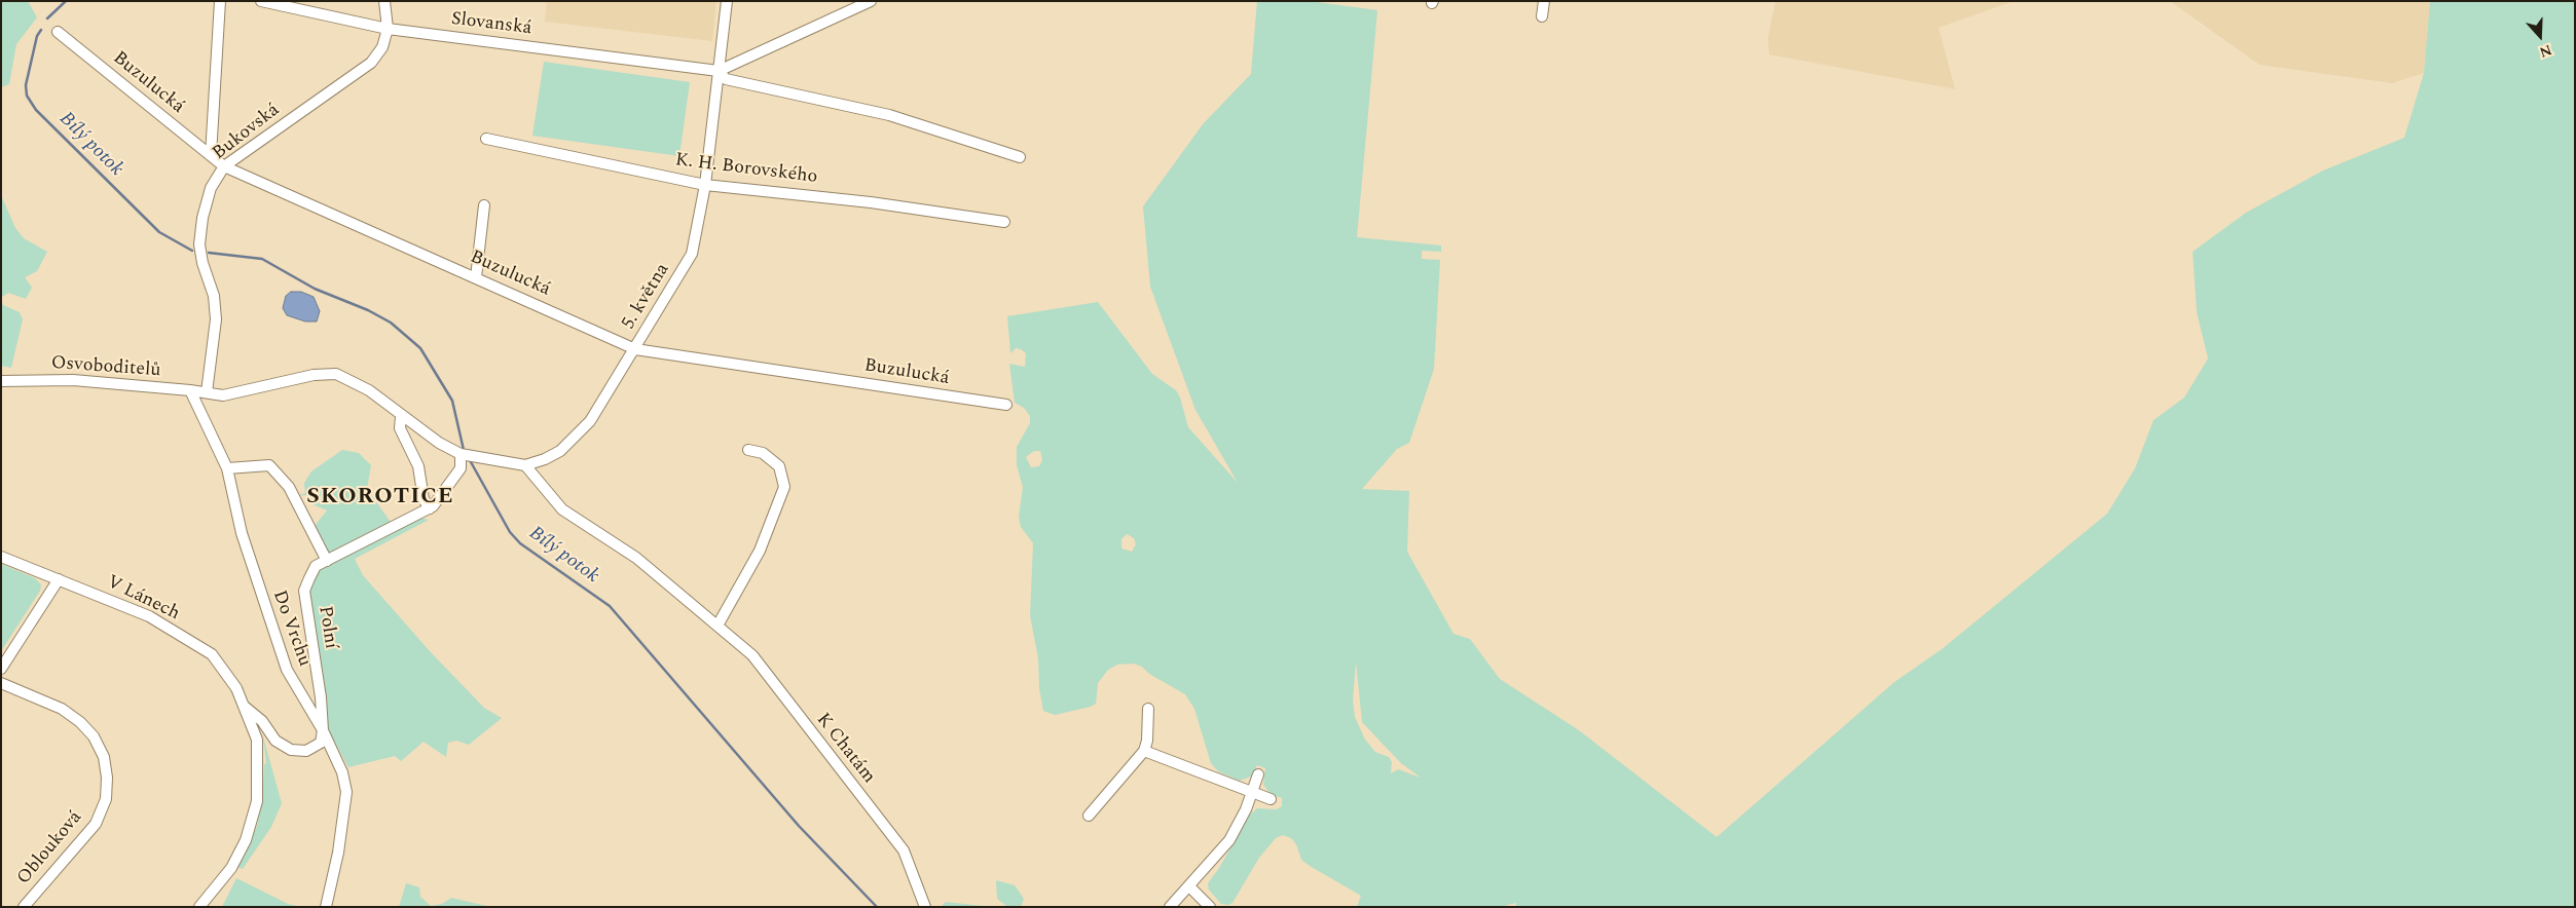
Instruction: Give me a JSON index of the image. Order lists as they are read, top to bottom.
{
  "streets": {
    "street": [
      "Slovanská",
      "Buzulucká",
      "Bukovská",
      "K. H. Borovského",
      "5. května",
      "Osvoboditelů",
      "V Lánech",
      "Polní",
      "Do Vrchu",
      "K Chatám",
      "Oblouková"
    ]
  },
  "crossings": [
    ["Slovanská", "Bukovská"],
    ["Slovanská", "5. května"],
    ["Buzulucká", "Bukovská"],
    ["Buzulucká", "5. května"],
    ["Bukovská", "5. května"],
    ["Bukovská", "Osvoboditelů"],
    ["K. H. Borovského", "5. května"],
    ["5. května", "Osvoboditelů"],
    ["5. května", "Polní"],
    ["5. května", "K Chatám"],
    ["Osvoboditelů", "Do Vrchu"],
    ["V Lánech", "Polní"],
    ["V Lánech", "Do Vrchu"],
    ["Polní", "Do Vrchu"]
  ],
  "districts": ["SKOROTICE"],
  "water": ["Bílý potok"],
  "north": "bottom"
}
